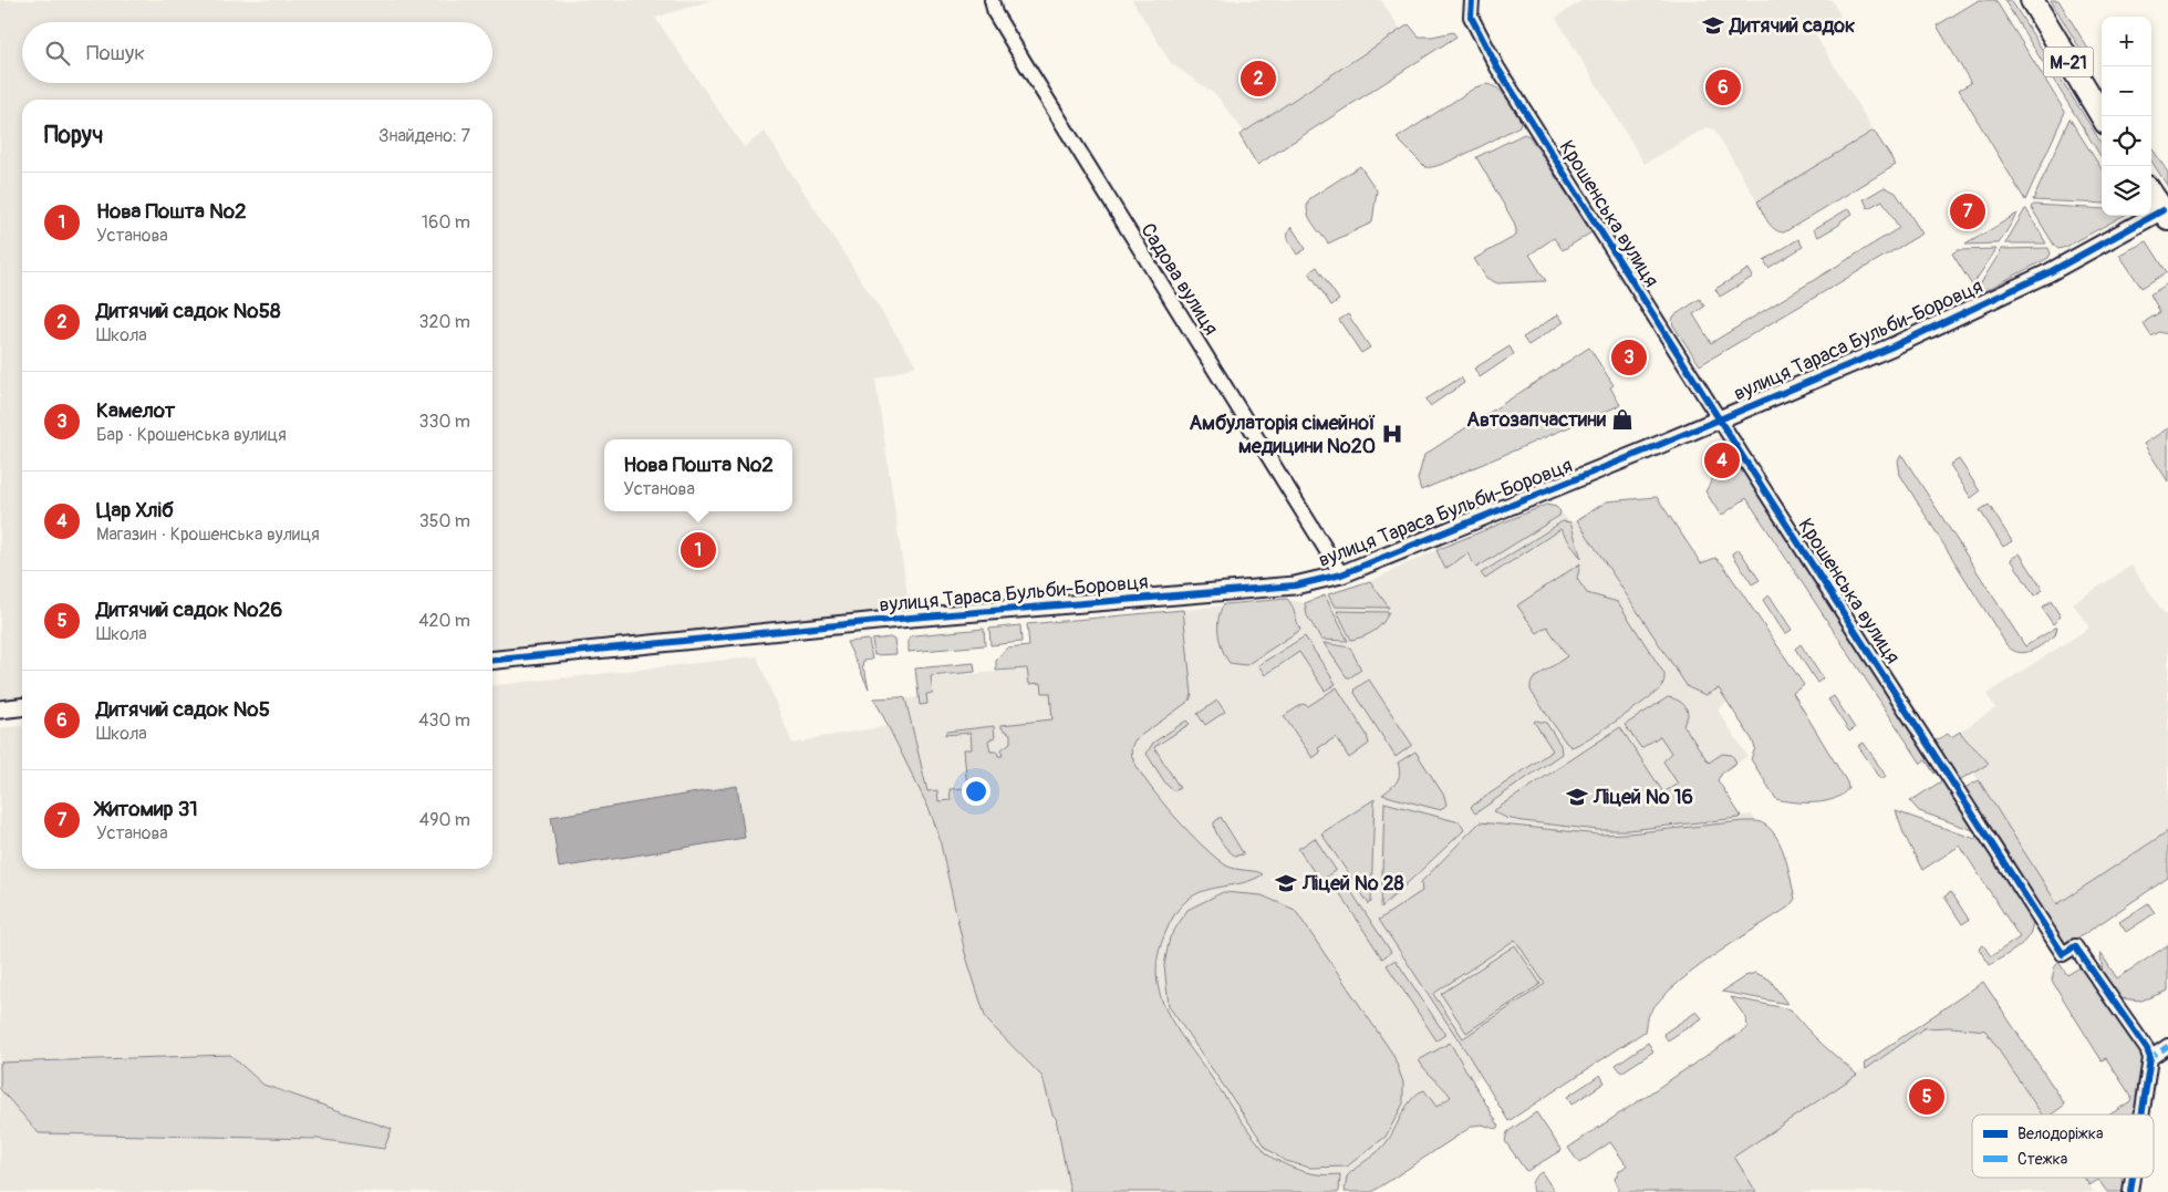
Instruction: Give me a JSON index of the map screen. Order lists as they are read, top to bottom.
{
  "streets": {
    "highway": ["М-21"],
    "street": ["Крошенська вулиця", "Садова вулиця", "вулиця Тараса Бульби-Боровця"]
  },
  "crossings": [
    ["Крошенська вулиця", "вулиця Тараса Бульби-Боровця"],
    ["Садова вулиця", "вулиця Тараса Бульби-Боровця"]
  ],
  "places": {
    "school or university": ["Дитячий садок", "Ліцей № 16", "Ліцей № 28"],
    "shop": ["Автозапчастини"],
    "hospital": ["Амбулаторія сімейної медицини №20"]
  },
  "legend": ["Велодоріжка", "Стежка"],
  "page": {
    "map_buttons": ["+", "−"],
    "search": "Пошук",
    "pins": [
      "2",
      "6",
      "7",
      "3",
      "4",
      "1",
      "5"
    ],
    "heading": ["Поруч", "Знайдено: 7"],
    "list": [
      {
        "mark": "1",
        "name": "Нова Пошта №2",
        "note": "Установа",
        "value": "160 m"
      },
      {
        "mark": "2",
        "name": "Дитячий садок №58",
        "note": "Школа",
        "value": "320 m"
      },
      {
        "mark": "3",
        "name": "Камелот",
        "note": "Бар · Крошенська вулиця",
        "value": "330 m"
      },
      {
        "mark": "4",
        "name": "Цар Хліб",
        "note": "Магазин · Крошенська вулиця",
        "value": "350 m"
      },
      {
        "mark": "5",
        "name": "Дитячий садок №26",
        "note": "Школа",
        "value": "420 m"
      },
      {
        "mark": "6",
        "name": "Дитячий садок №5",
        "note": "Школа",
        "value": "430 m"
      },
      {
        "mark": "7",
        "name": "Житомир 31",
        "note": "Установа",
        "value": "490 m"
      }
    ],
    "popup": ["Нова Пошта №2", "Установа"]
  }
}
